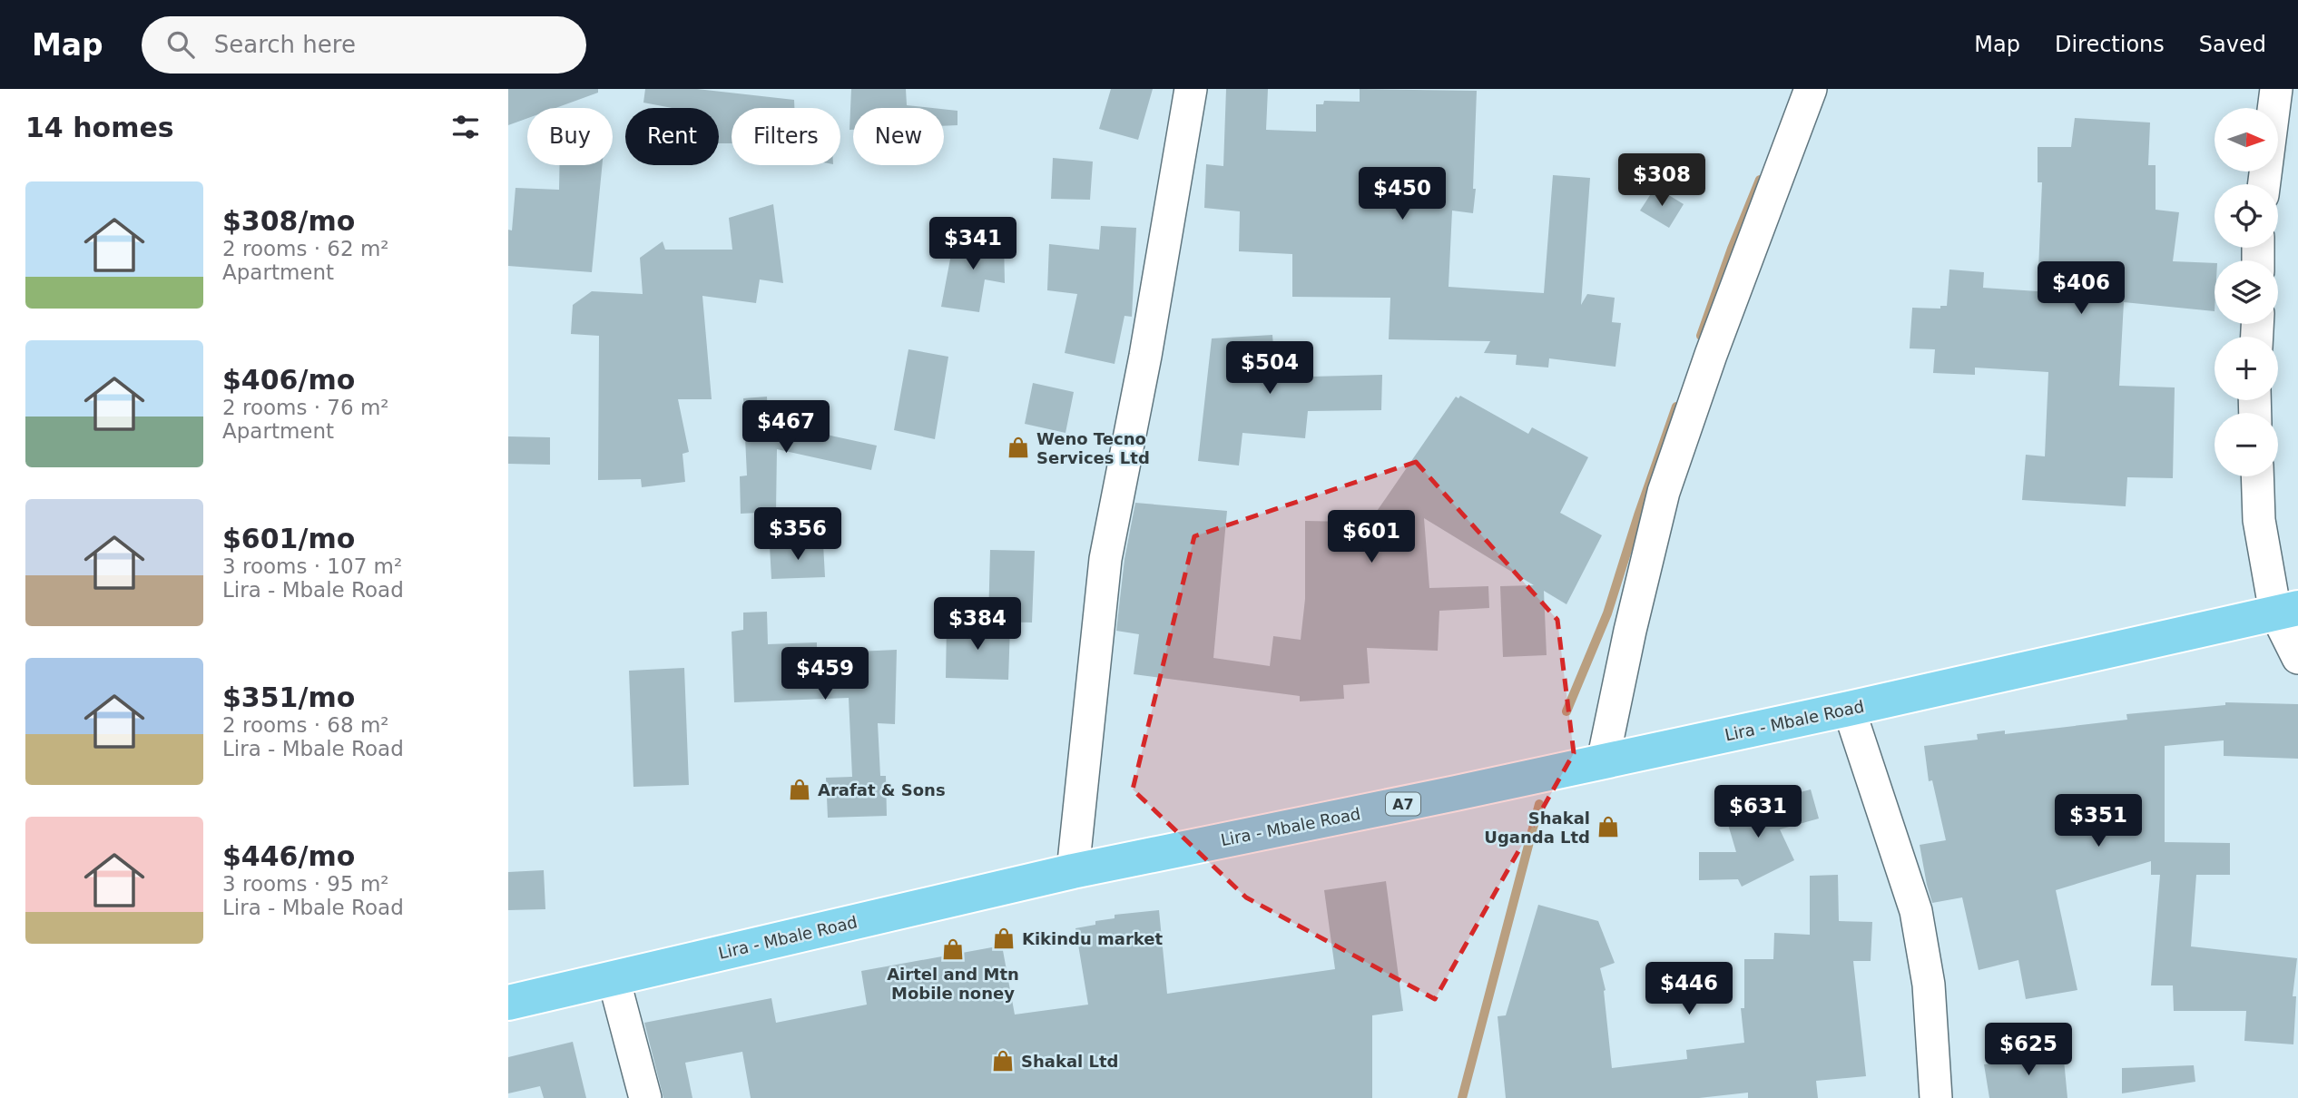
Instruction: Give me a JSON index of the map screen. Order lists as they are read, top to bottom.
{
  "streets": {
    "main road": ["Lira - Mbale Road", "A7"]
  },
  "places": {
    "shop": [
      "Weno Tecno Services Ltd",
      "Arafat & Sons",
      "Shakal Uganda Ltd",
      "Kikindu market",
      "Airtel and Mtn Mobile noney",
      "Shakal Ltd"
    ]
  },
  "north": "right",
  "page": {
    "header": "Map",
    "search": "Search here",
    "nav": ["Map", "Directions", "Saved"],
    "heading": "14 homes",
    "map_buttons": ["+", "−"],
    "chip": [
      "Buy",
      "Rent",
      "Filters",
      "New"
    ],
    "price": [
      "$308",
      "$450",
      "$341",
      "$406",
      "$504",
      "$467",
      "$356",
      "$601",
      "$384",
      "$459",
      "$631",
      "$351",
      "$446",
      "$625"
    ],
    "list": [
      {
        "name": "$308/mo",
        "note": "2 rooms · 62 m² · Apartment"
      },
      {
        "name": "$406/mo",
        "note": "2 rooms · 76 m² · Apartment"
      },
      {
        "name": "$601/mo",
        "note": "3 rooms · 107 m² · Lira - Mbale Road"
      },
      {
        "name": "$351/mo",
        "note": "2 rooms · 68 m² · Lira - Mbale Road"
      },
      {
        "name": "$446/mo",
        "note": "3 rooms · 95 m² · Lira - Mbale Road"
      }
    ]
  }
}
